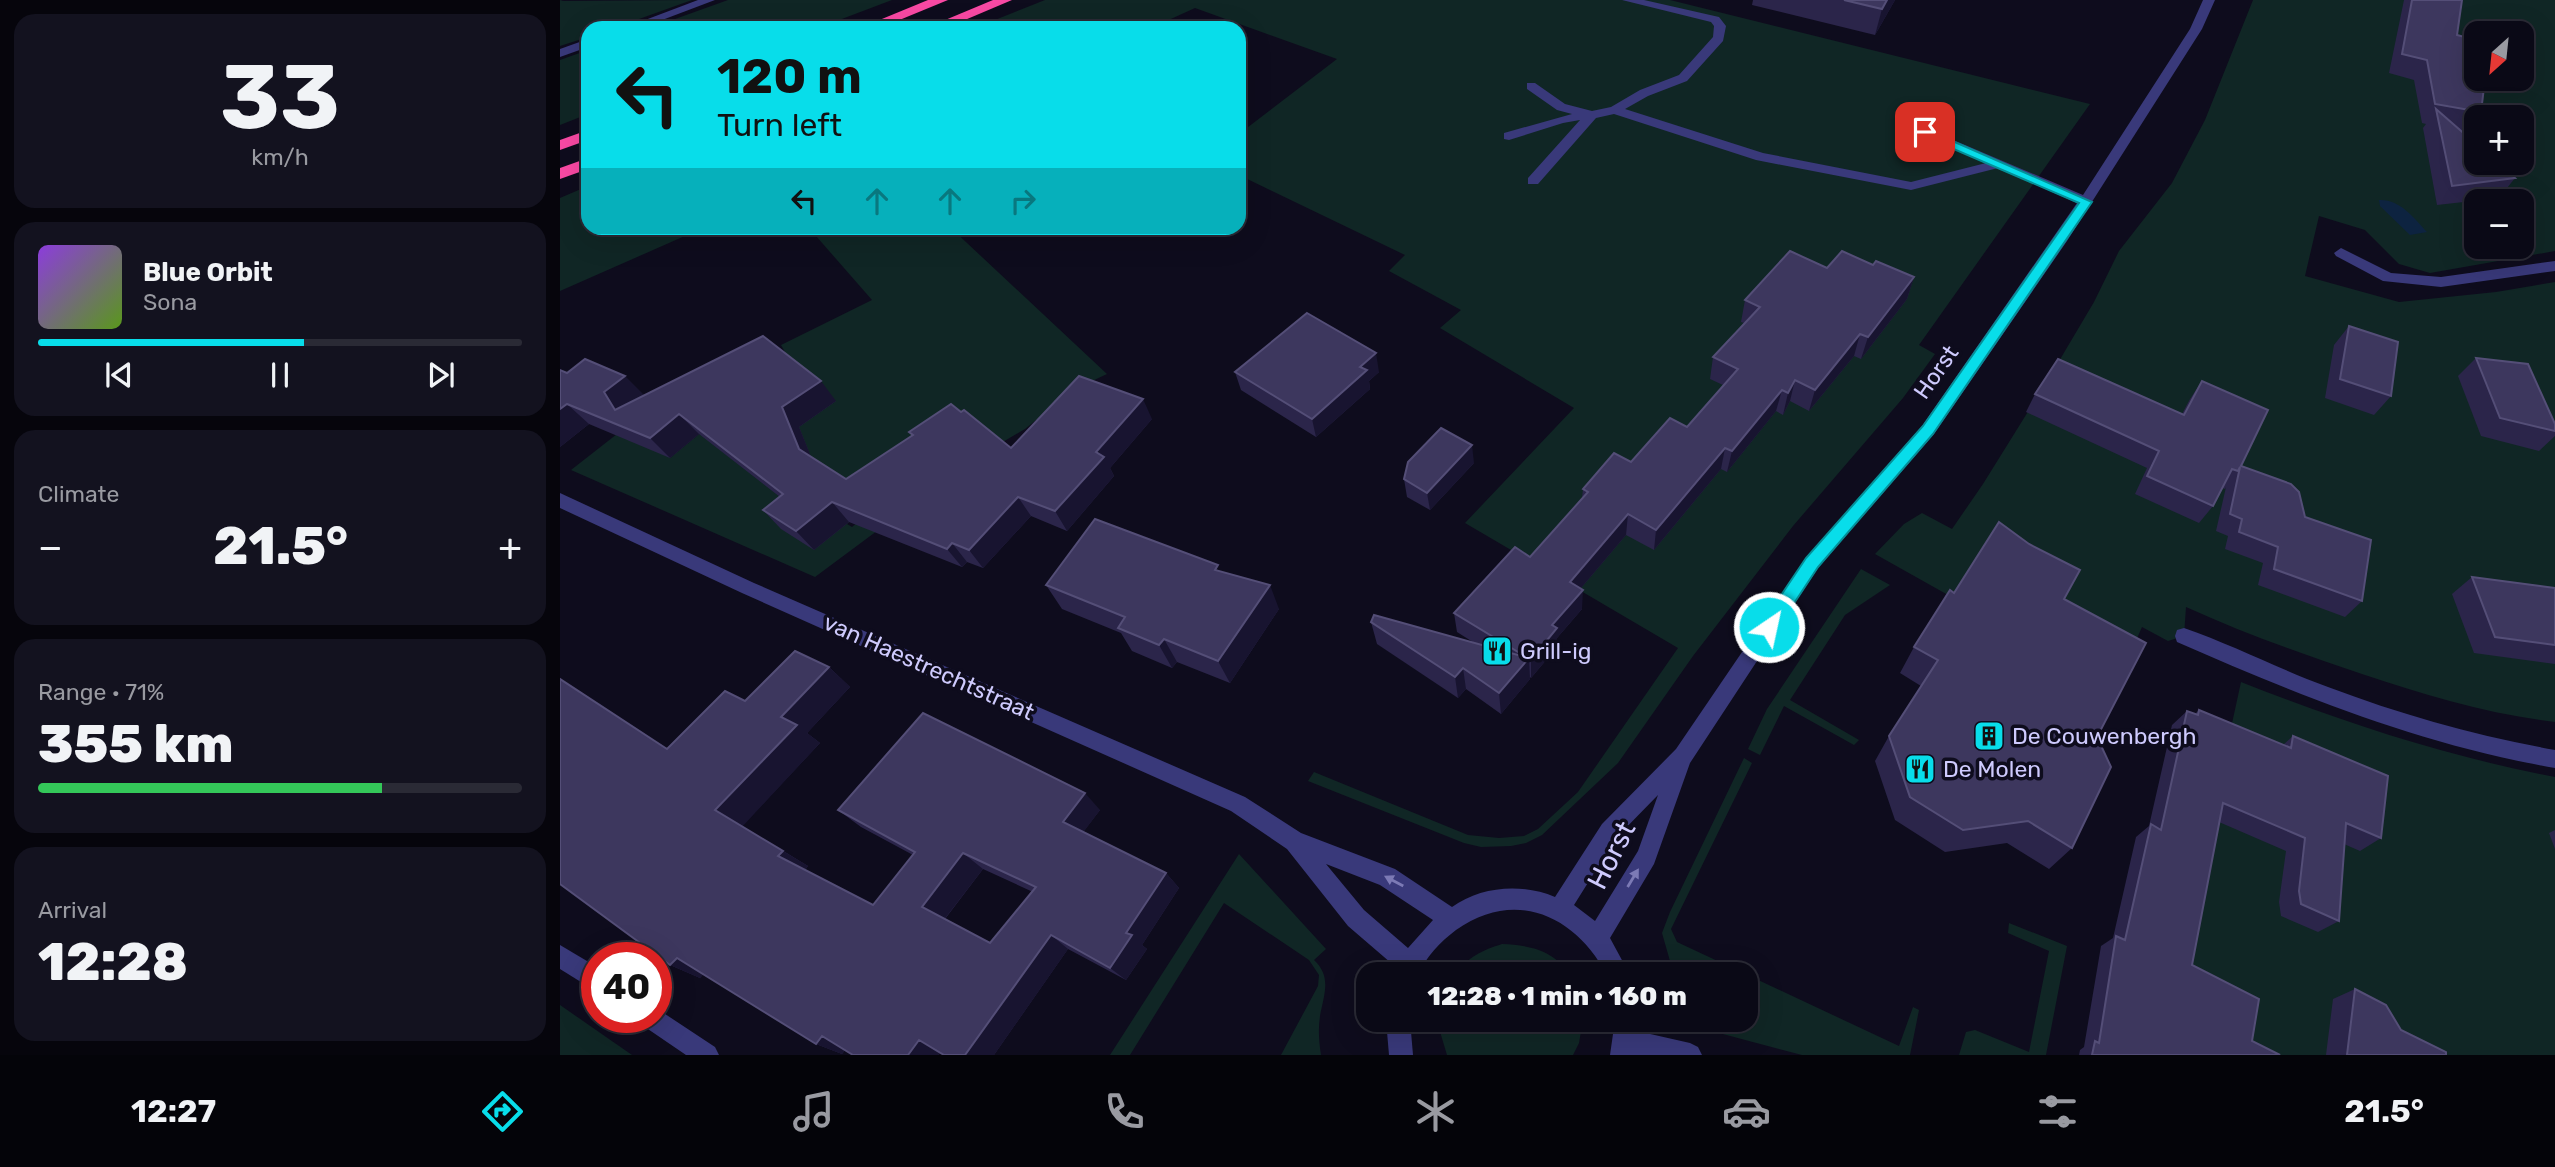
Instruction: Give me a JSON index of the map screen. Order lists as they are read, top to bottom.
{
  "streets": {
    "street": ["Horst", "van Haestrechtstraat"]
  },
  "places": {
    "restaurant": ["Grill-ig", "De Molen"],
    "building": ["De Couwenbergh"]
  },
  "north": "bottom left",
  "page": {
    "tile": [
      ["33", "km/h"],
      "Climate",
      ["Range · 71%", "355 km"],
      ["Arrival", "12:28"]
    ],
    "map_buttons": ["+", "−"],
    "turn": ["120 m", "Turn left"],
    "song": ["Blue Orbit", "Sona"],
    "heat": ["−", "21.5°", "+"],
    "limit": "40",
    "trip": "12:28 · 1 min · 160 m",
    "tabs": ["12:27", "21.5°"]
  }
}
